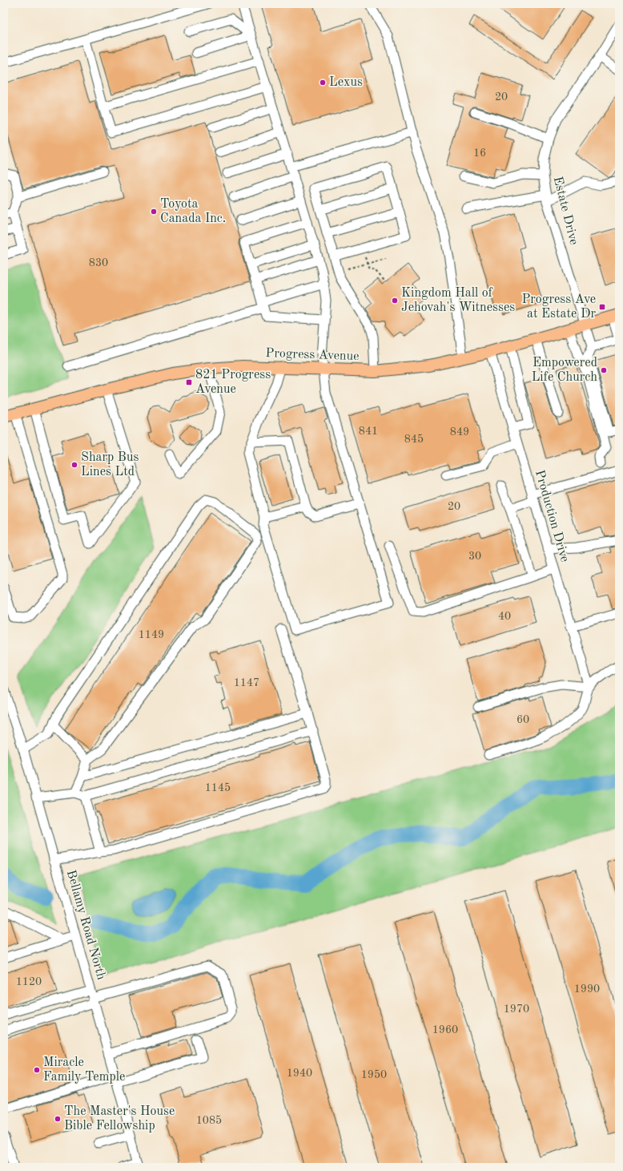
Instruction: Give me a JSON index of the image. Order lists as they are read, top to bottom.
{
  "streets": {
    "main road": ["Progress Avenue"],
    "street": ["Estate Drive", "Production Drive", "Bellamy Road North"]
  },
  "crossings": [
    ["Estate Drive", "Progress Avenue"],
    ["Progress Avenue", "Production Drive"]
  ],
  "places": {
    "other": [
      "Lexus",
      "Toyota Canada Inc.",
      "Kingdom Hall of Jehovah's Witnesses",
      "Empowered Life Church",
      "Sharp Bus Lines Ltd",
      "Miracle Family Temple",
      "The Master's House Bible Fellowship"
    ],
    "transit": ["Progress Ave at Estate Dr", "821 Progress Avenue"]
  },
  "house_numbers": [
    "20",
    "16",
    "830",
    "841",
    "849",
    "845",
    "20",
    "30",
    "40",
    "1149",
    "1147",
    "60",
    "1145",
    "1120",
    "1990",
    "1970",
    "1960",
    "1940",
    "1950",
    "1085"
  ]
}
